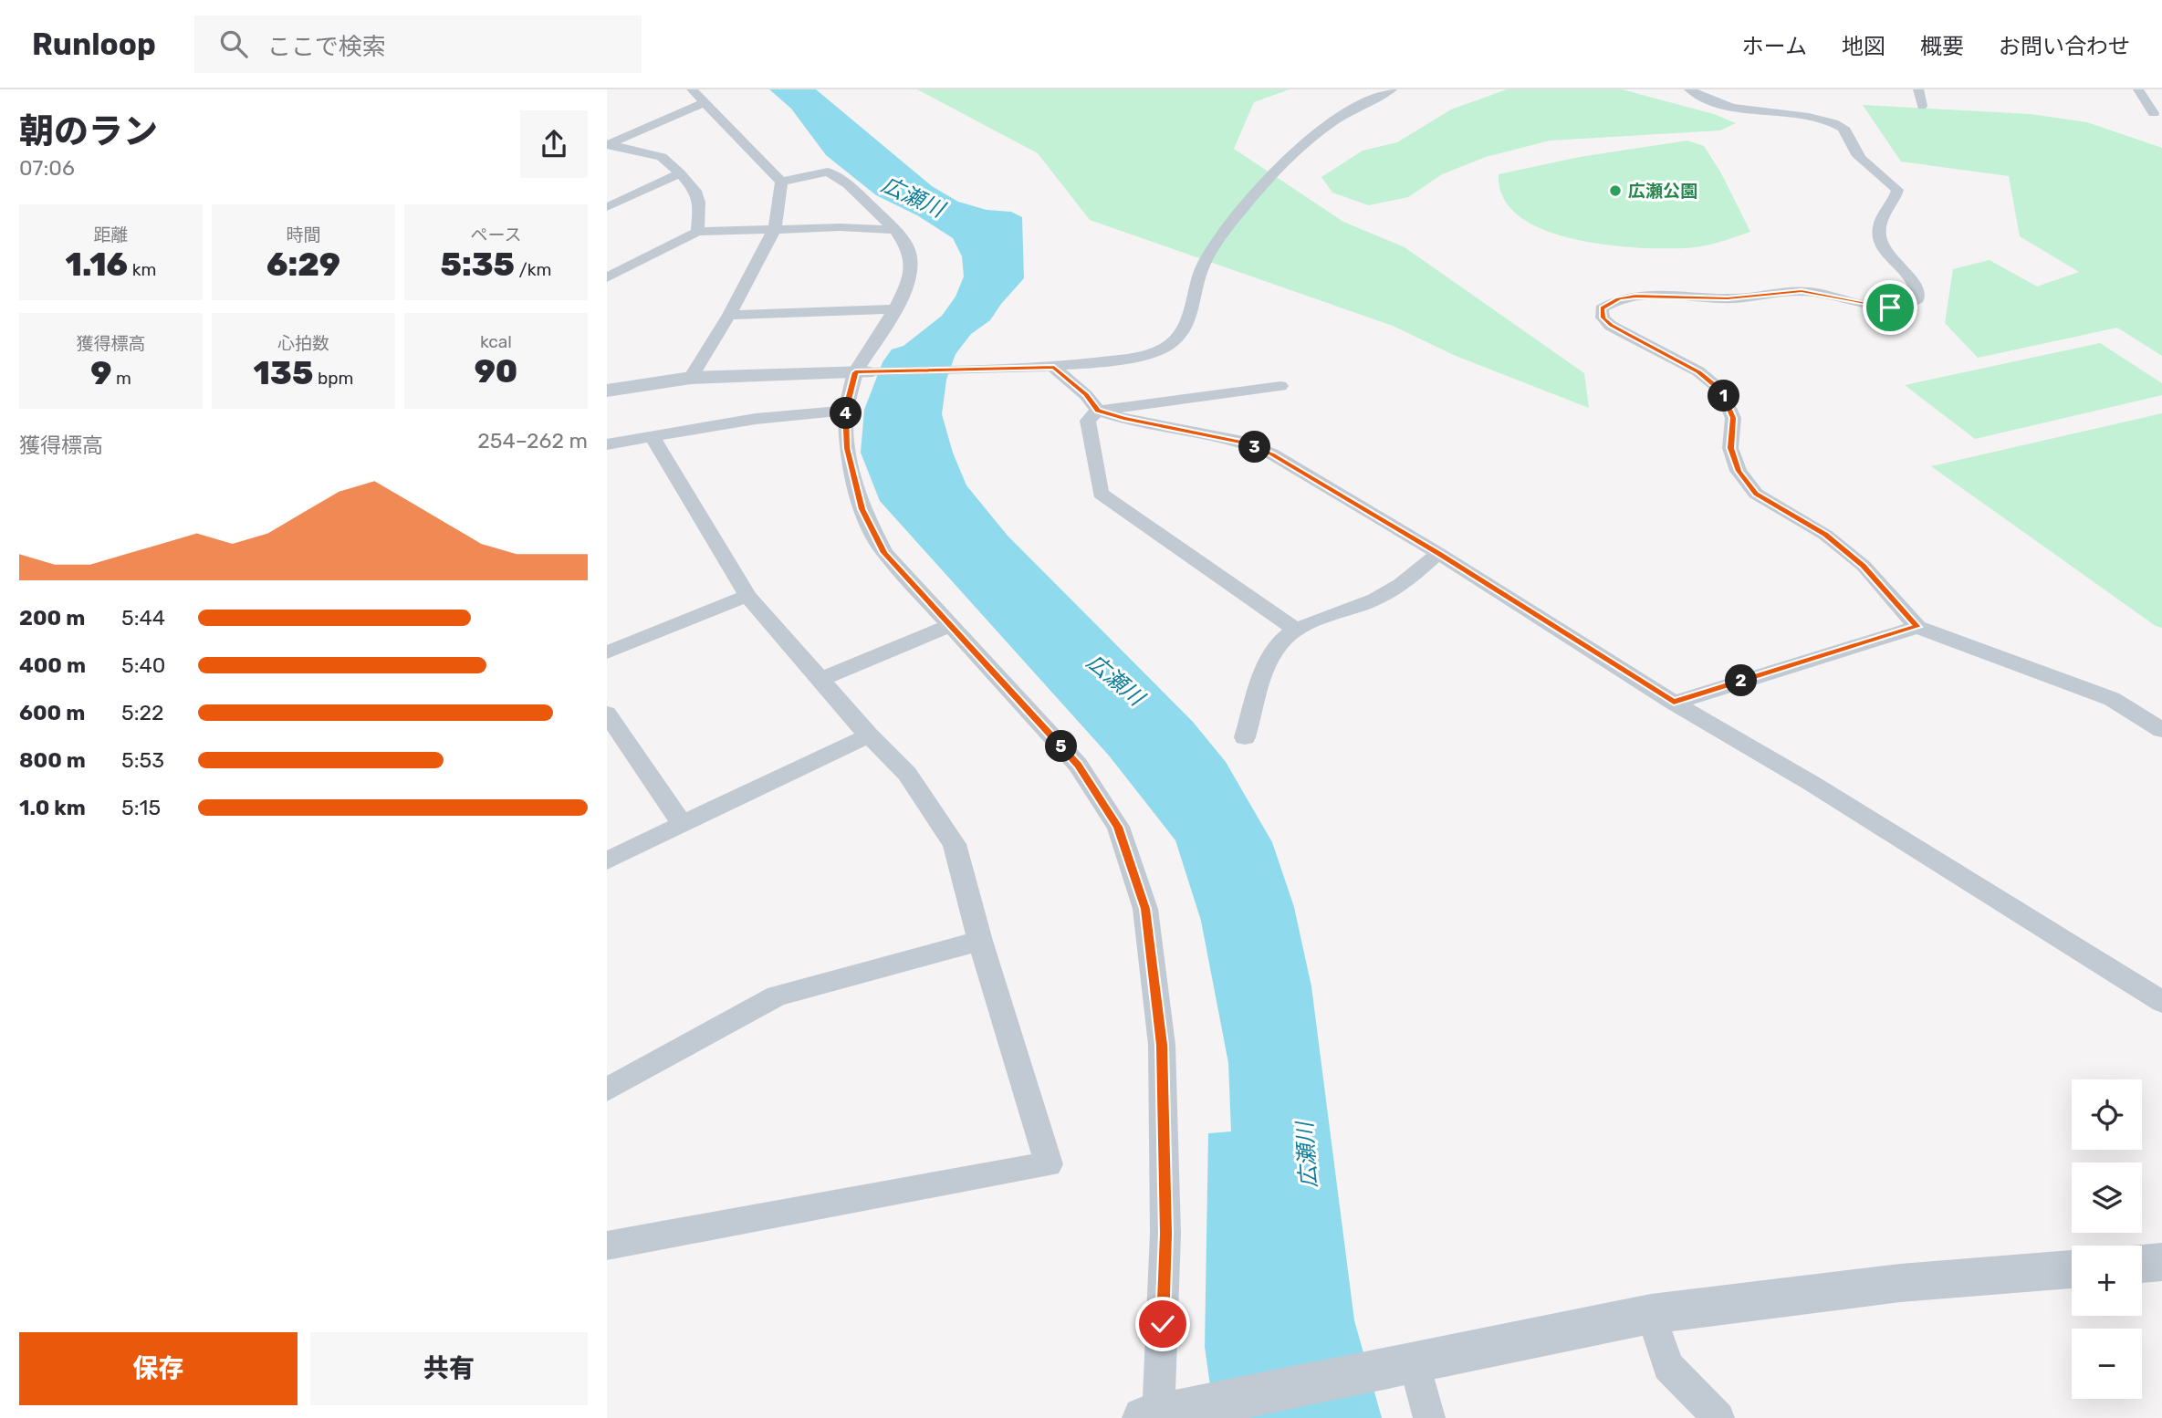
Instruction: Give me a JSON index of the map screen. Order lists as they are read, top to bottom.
{
  "water": ["広瀬川"],
  "places": ["広瀬公園"],
  "page": {
    "header": "Runloop",
    "search": "ここで検索",
    "nav": [
      "ホーム",
      "地図",
      "概要",
      "お問い合わせ"
    ],
    "heading": ["朝のラン", "07:06"],
    "stats": [
      ["距離", "1.16 km"],
      ["時間", "6:29"],
      ["ペース", "5:35 /km"],
      ["獲得標高", "9 m"],
      ["心拍数", "135 bpm"],
      ["kcal", "90"]
    ],
    "pins": [
      "1",
      "4",
      "3",
      "2",
      "5"
    ],
    "chart": ["獲得標高", "254–262 m"],
    "list": [
      {
        "name": "200 m",
        "note": "5:44"
      },
      {
        "name": "400 m",
        "note": "5:40"
      },
      {
        "name": "600 m",
        "note": "5:22"
      },
      {
        "name": "800 m",
        "note": "5:53"
      },
      {
        "name": "1.0 km",
        "note": "5:15"
      }
    ],
    "map_buttons": ["+", "−"],
    "buttons": ["保存", "共有"]
  }
}
